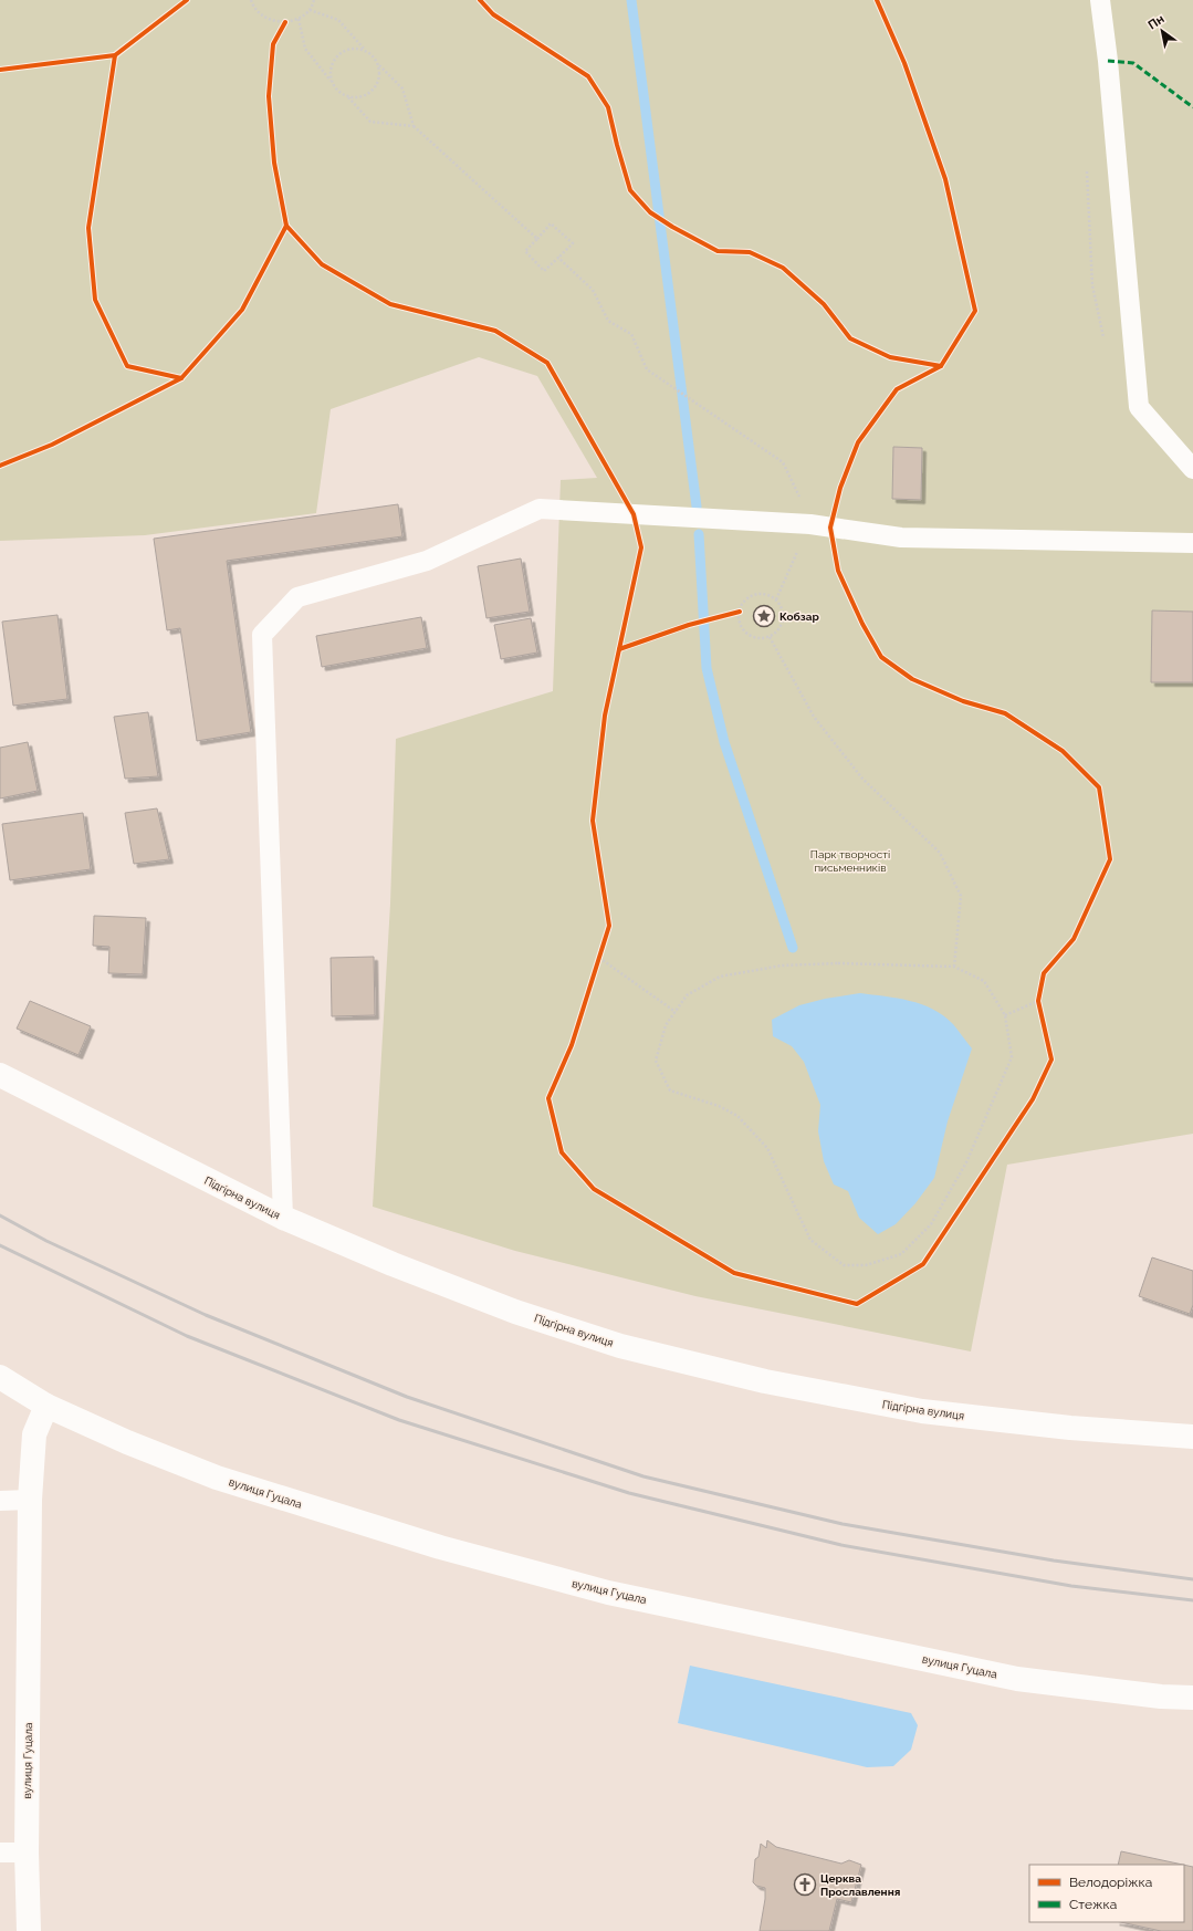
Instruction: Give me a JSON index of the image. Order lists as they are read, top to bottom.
{
  "streets": {
    "street": ["Підгірна вулиця", "вулиця Гуцала"]
  },
  "parks": ["Парк творчості письменників"],
  "places": {
    "place": ["Кобзар"],
    "church": ["Церква Прославлення"]
  },
  "legend": ["Велодоріжка", "Стежка"],
  "north": "top left"
}
